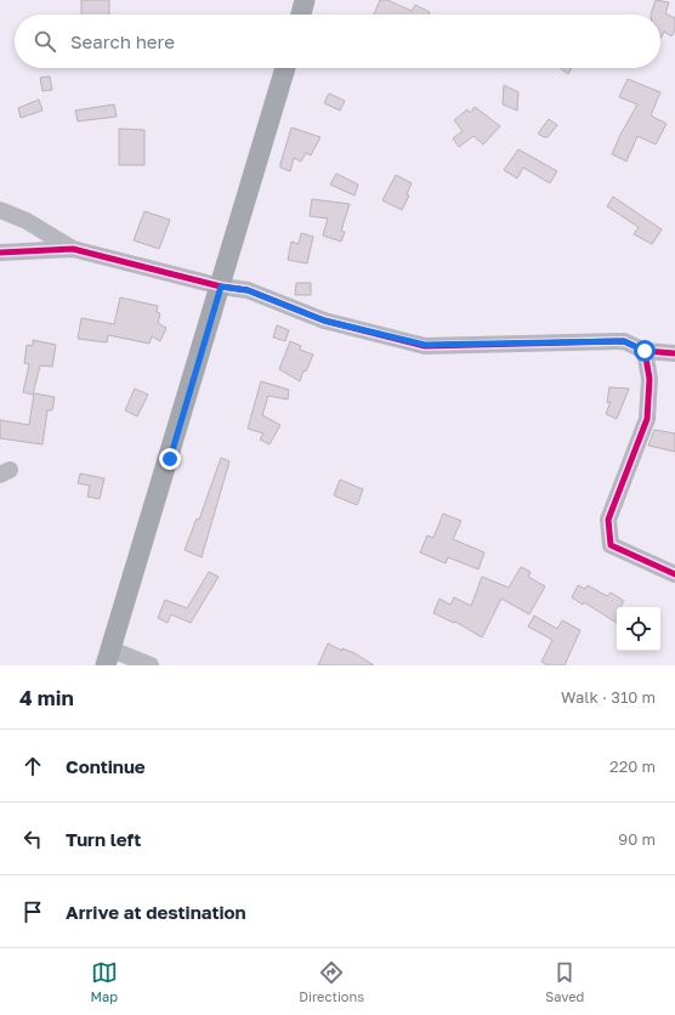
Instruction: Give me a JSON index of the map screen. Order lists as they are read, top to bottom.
{
  "page": {
    "search": "Search here",
    "heading": ["4 min", "Walk · 310 m"],
    "list": [
      ["Continue", "220 m"],
      ["Turn left", "90 m"],
      "Arrive at destination"
    ],
    "nav": ["Map", "Directions", "Saved"]
  }
}
